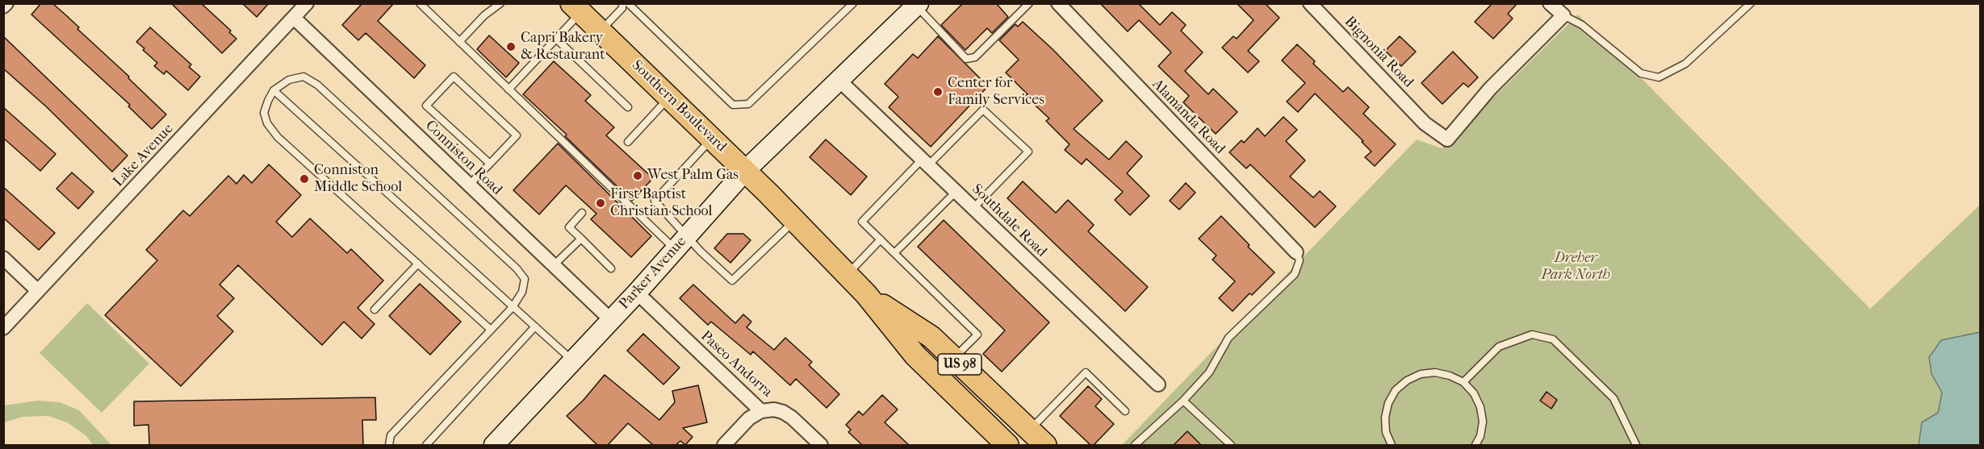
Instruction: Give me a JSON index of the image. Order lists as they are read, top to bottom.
{
  "streets": {
    "main road": ["Southern Boulevard", "US 98"],
    "street": [
      "Bignonia Road",
      "Alamanda Road",
      "Lake Avenue",
      "Conniston Road",
      "Southdale Road",
      "Parker Avenue",
      "Paseo Andorra"
    ]
  },
  "crossings": [
    ["Southern Boulevard", "Parker Avenue"],
    ["Lake Avenue", "Conniston Road"],
    ["Conniston Road", "Parker Avenue"],
    ["Southdale Road", "Parker Avenue"],
    ["Parker Avenue", "Paseo Andorra"]
  ],
  "parks": ["Dreher Park North"],
  "places": [
    "Capri Bakery & Restaurant",
    "Center for Family Services",
    "West Palm Gas",
    "Conniston Middle School",
    "First Baptist Christian School"
  ]
}
